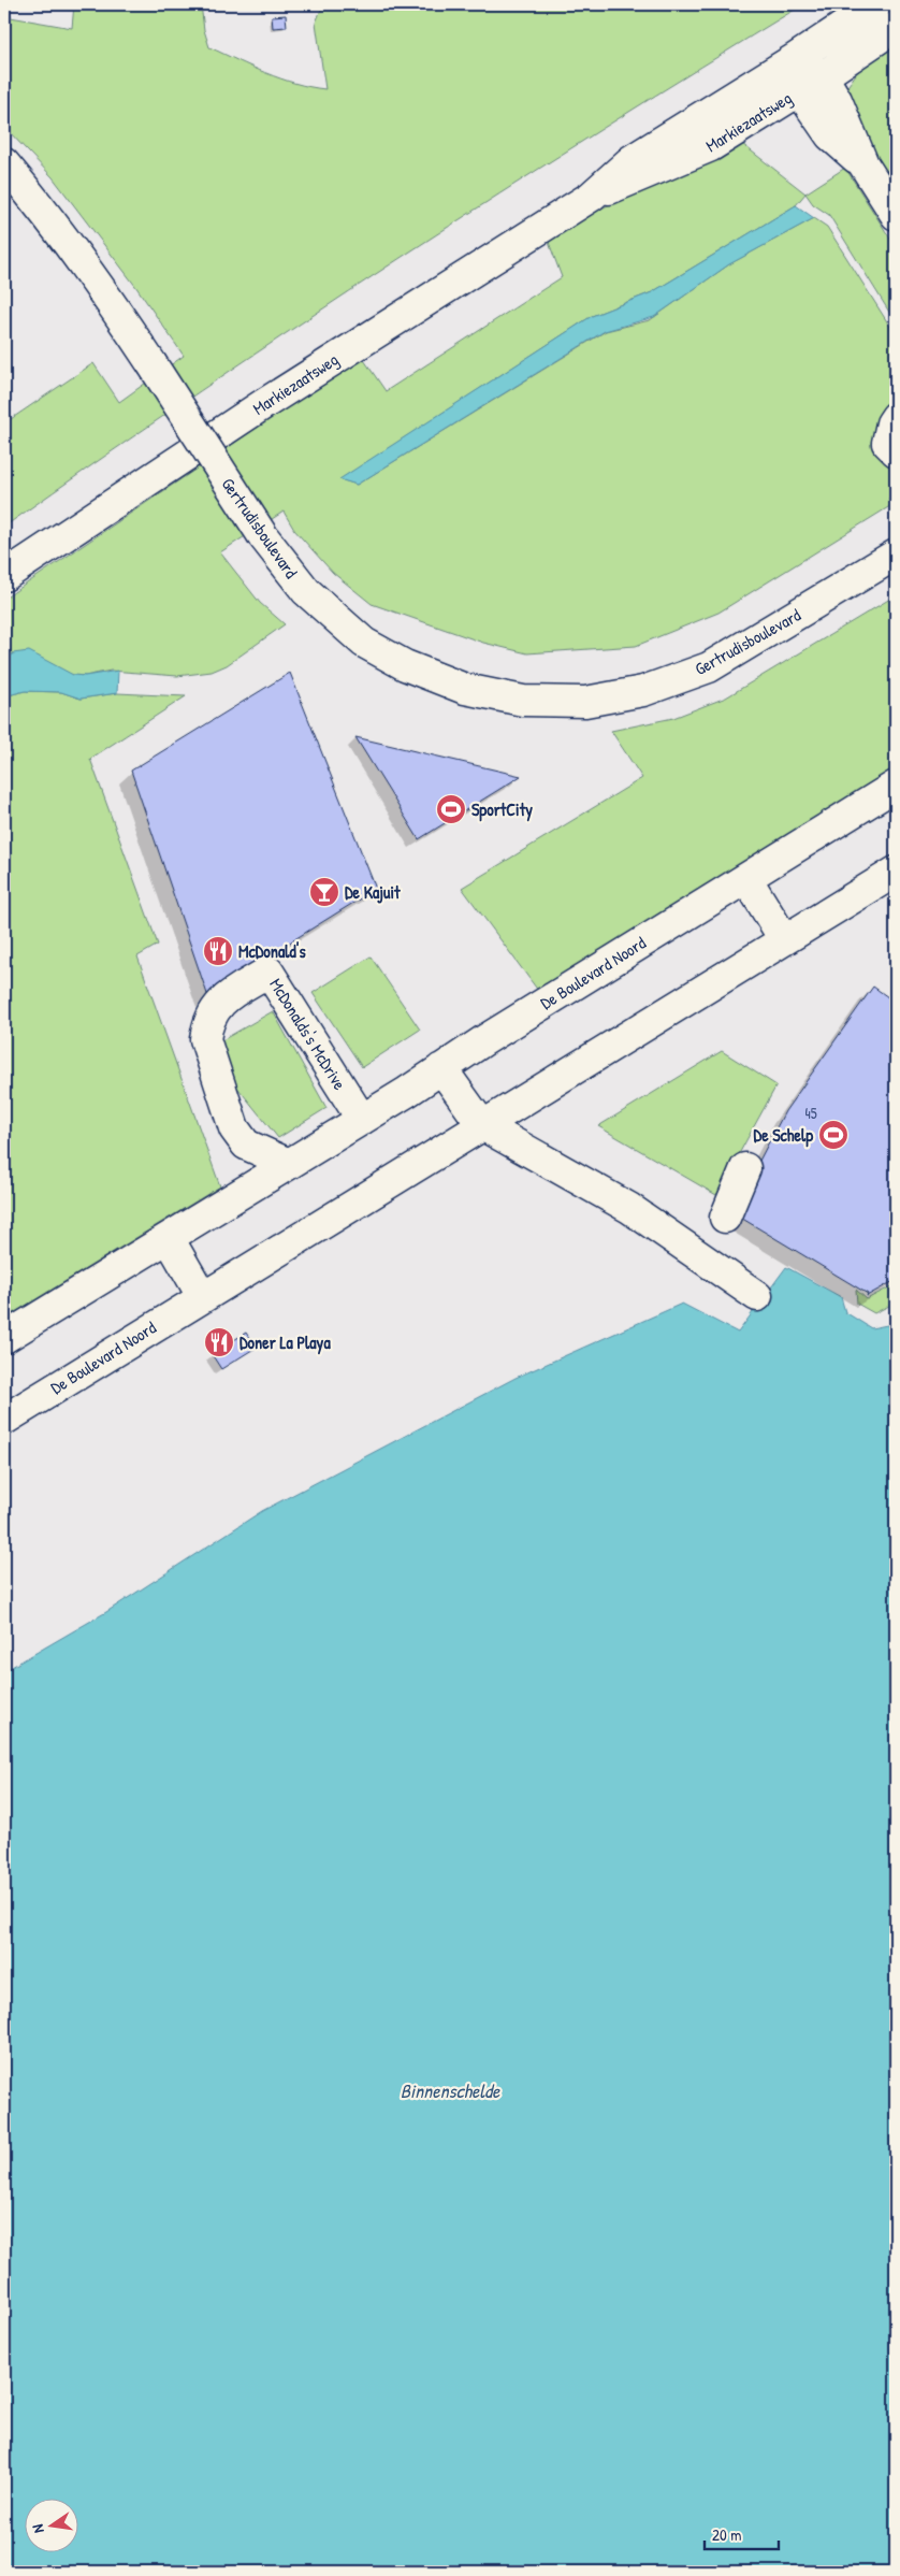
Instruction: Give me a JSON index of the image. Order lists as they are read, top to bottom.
{
  "streets": {
    "street": [
      "Markiezaatsweg",
      "Gertrudisboulevard",
      "De Boulevard Noord",
      "McDonalds's McDrive"
    ]
  },
  "crossings": [
    ["De Boulevard Noord", "McDonalds's McDrive"]
  ],
  "water": ["Binnenschelde"],
  "places": {
    "sports": ["SportCity", "De Schelp"],
    "bar": ["De Kajuit"],
    "restaurant": ["McDonald's", "Doner La Playa"]
  },
  "house_numbers": ["45"],
  "scale_bar": "20 m",
  "north": "left"
}
